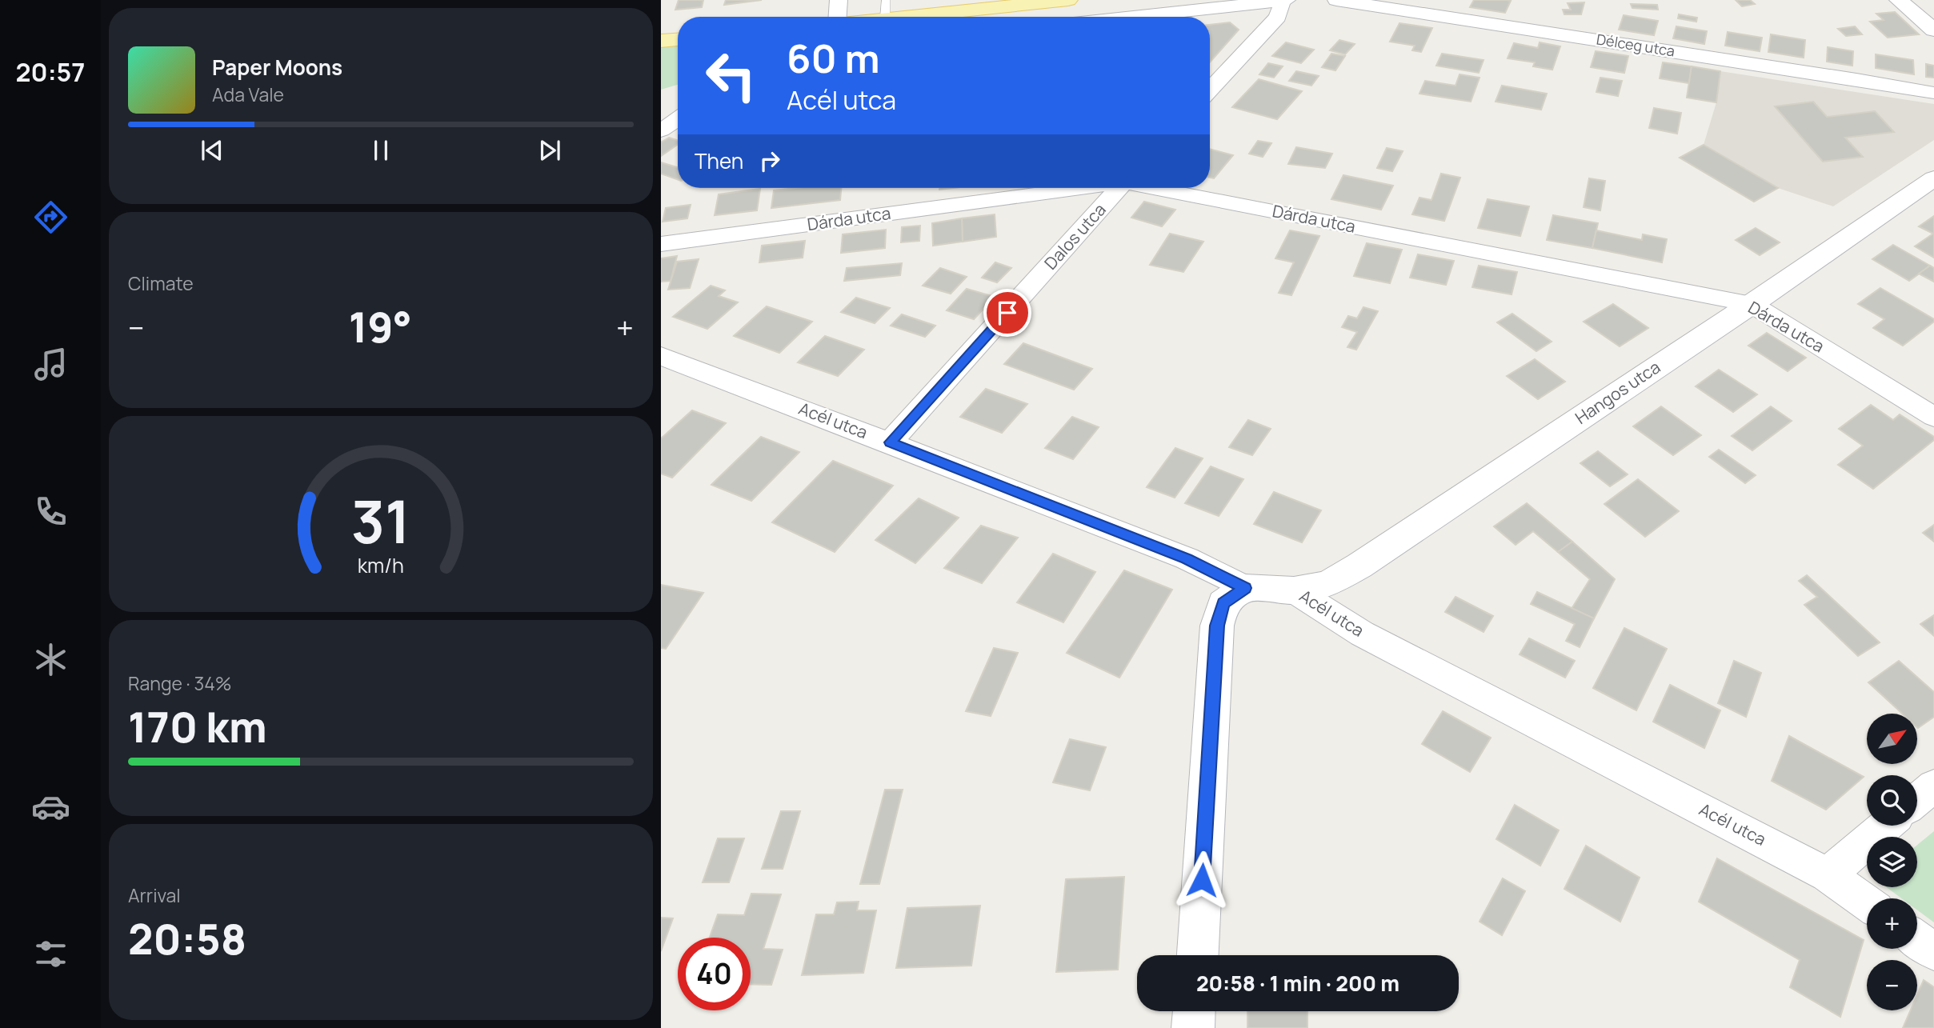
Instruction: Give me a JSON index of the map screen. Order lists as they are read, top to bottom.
{
  "streets": {
    "street": [
      "Délceg utca",
      "Dárda utca",
      "Dalos utca",
      "Hangos utca",
      "Acél utca"
    ]
  },
  "crossings": [
    ["Dárda utca", "Hangos utca"],
    ["Dalos utca", "Acél utca"],
    ["Hangos utca", "Acél utca"]
  ],
  "north": "top right",
  "page": {
    "tabs": "20:57",
    "turn": ["60 m", "Acél utca"],
    "song": ["Paper Moons", "Ada Vale"],
    "then": "Then",
    "tile": [
      "Climate",
      ["Range · 34%", "170 km"],
      ["Arrival", "20:58"]
    ],
    "heat": ["−", "19°", "+"],
    "map_buttons": ["+", "−"],
    "limit": "40",
    "trip": "20:58 · 1 min · 200 m",
    "gauge": ["31", "km/h"]
  }
}
